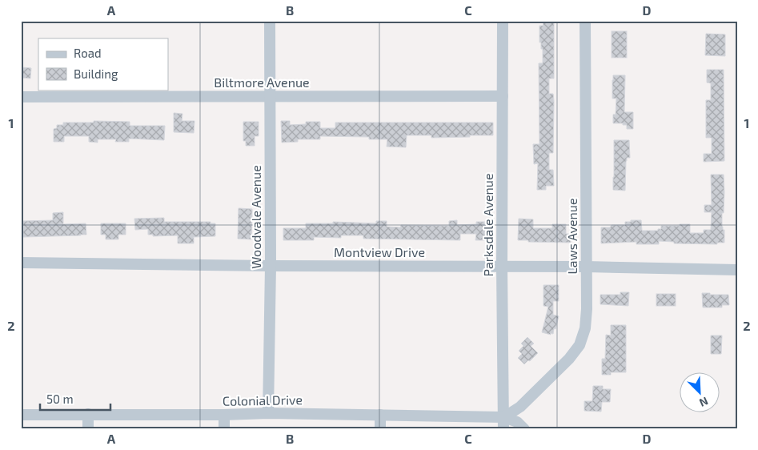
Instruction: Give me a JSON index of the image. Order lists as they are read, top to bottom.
{
  "streets": {
    "street": [
      "Biltmore Avenue",
      "Woodvale Avenue",
      "Parksdale Avenue",
      "Laws Avenue",
      "Montview Drive",
      "Colonial Drive"
    ]
  },
  "crossings": [
    ["Biltmore Avenue", "Woodvale Avenue"],
    ["Biltmore Avenue", "Parksdale Avenue"],
    ["Woodvale Avenue", "Montview Drive"],
    ["Woodvale Avenue", "Colonial Drive"],
    ["Parksdale Avenue", "Laws Avenue"],
    ["Parksdale Avenue", "Montview Drive"],
    ["Parksdale Avenue", "Colonial Drive"],
    ["Laws Avenue", "Montview Drive"],
    ["Laws Avenue", "Colonial Drive"]
  ],
  "legend": ["Road", "Building"],
  "scale_bar": "50 m",
  "north": "bottom right",
  "grid": {
    "columns": [
      "A",
      "B",
      "C",
      "D"
    ],
    "rows": ["1", "2"]
  }
}
